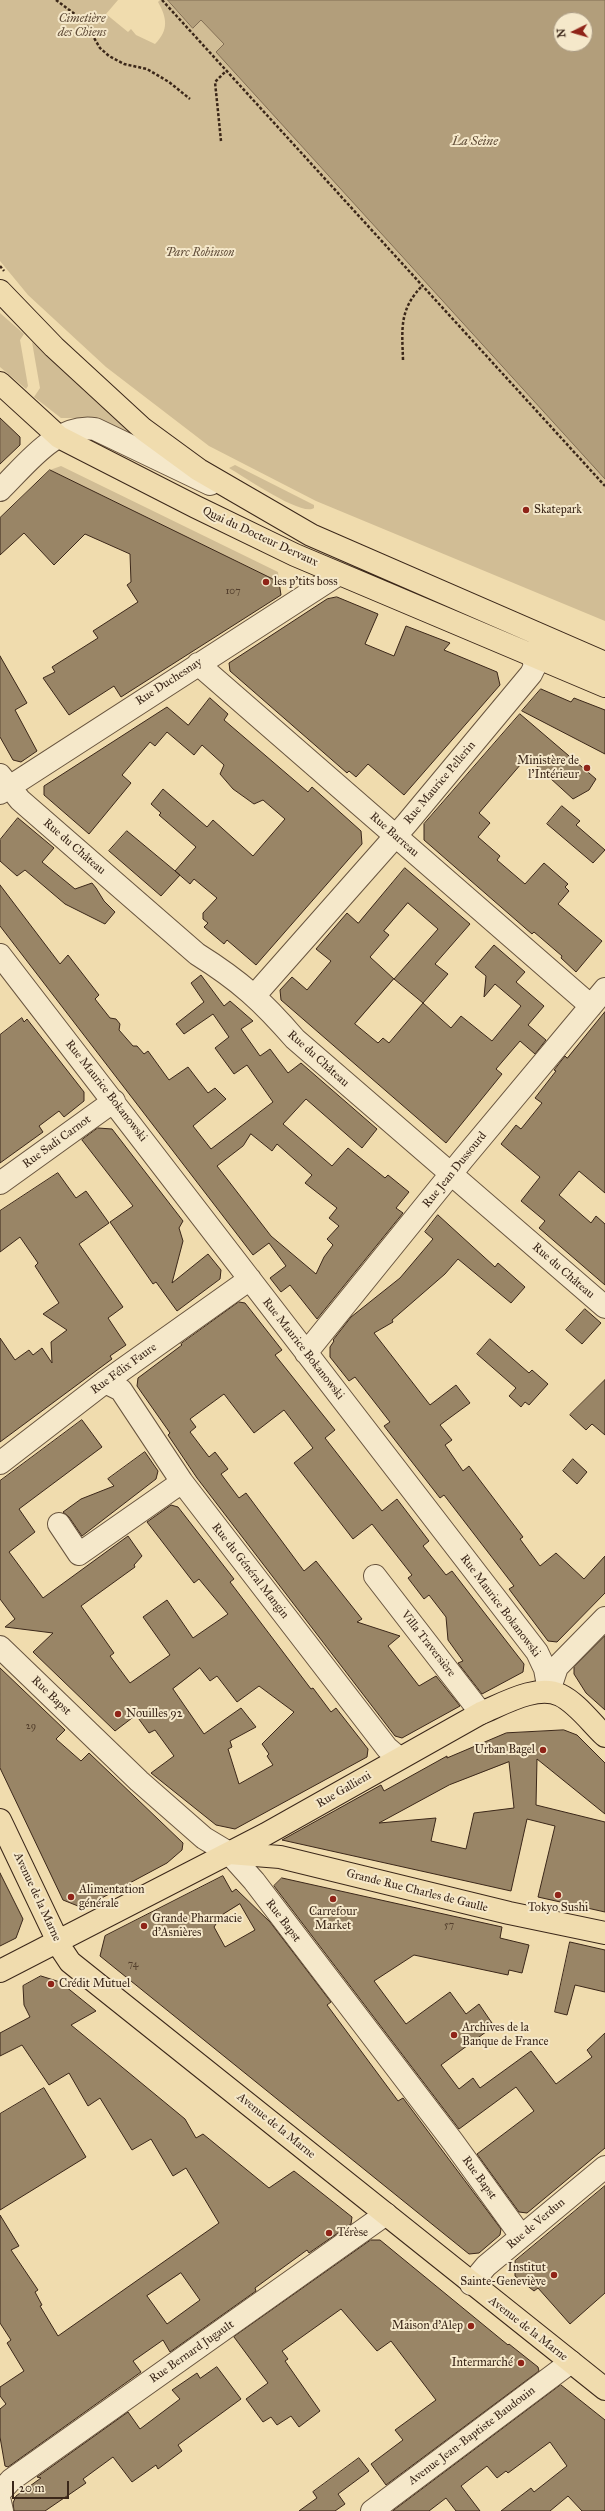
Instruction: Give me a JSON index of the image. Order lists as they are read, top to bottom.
{
  "streets": {
    "main road": [
      "Quai du Docteur Dervaux",
      "Rue Gallieni",
      "Grande Rue Charles de Gaulle",
      "Avenue de la Marne"
    ],
    "street": [
      "Rue Duchesnay",
      "Rue Maurice Pellerin",
      "Rue Barreau",
      "Rue du Château",
      "Rue Maurice Bokanowski",
      "Rue Sadi Carnot",
      "Rue Jean Dussourd",
      "Rue Félix Faure",
      "Rue du Général Mangin",
      "Villa Traversière",
      "Rue Bapst",
      "Rue de Verdun",
      "Rue Bernard Jugault",
      "Avenue Jean-Baptiste Baudouin"
    ]
  },
  "crossings": [
    ["Quai du Docteur Dervaux", "Rue Duchesnay"],
    ["Quai du Docteur Dervaux", "Rue Maurice Pellerin"],
    ["Rue Duchesnay", "Rue Barreau"],
    ["Rue Duchesnay", "Rue du Château"],
    ["Rue Maurice Pellerin", "Rue Barreau"],
    ["Rue Maurice Pellerin", "Rue du Château"],
    ["Rue Barreau", "Rue Jean Dussourd"],
    ["Rue du Château", "Rue Jean Dussourd"],
    ["Rue Maurice Bokanowski", "Rue Sadi Carnot"],
    ["Rue Maurice Bokanowski", "Rue Jean Dussourd"],
    ["Rue Maurice Bokanowski", "Rue Félix Faure"],
    ["Rue Maurice Bokanowski", "Rue Gallieni"],
    ["Rue Félix Faure", "Rue du Général Mangin"],
    ["Rue du Général Mangin", "Rue Gallieni"],
    ["Villa Traversière", "Rue Gallieni"],
    ["Rue Bapst", "Rue Gallieni"],
    ["Rue Bapst", "Grande Rue Charles de Gaulle"],
    ["Rue Bapst", "Rue de Verdun"],
    ["Rue Gallieni", "Grande Rue Charles de Gaulle"],
    ["Rue Gallieni", "Avenue de la Marne"],
    ["Avenue de la Marne", "Rue de Verdun"],
    ["Avenue de la Marne", "Rue Bernard Jugault"],
    ["Avenue de la Marne", "Avenue Jean-Baptiste Baudouin"]
  ],
  "water": ["La Seine"],
  "parks": ["Cimetière des Chiens", "Parc Robinson"],
  "places": [
    "Skatepark",
    "les p'tits boss",
    "Ministère de l'Intérieur",
    "Nouilles 92",
    "Urban Bagel",
    "Tokyo Sushi",
    "Alimentation générale",
    "Carrefour Market",
    "Grande Pharmacie d'Asnières",
    "Crédit Mutuel",
    "Archives de la Banque de France",
    "Térèse",
    "Institut Sainte-Geneviève",
    "Maison d'Alep",
    "Intermarché"
  ],
  "house_numbers": [
    "107",
    "29",
    "57",
    "74"
  ],
  "scale_bar": "20 m",
  "north": "left"
}
